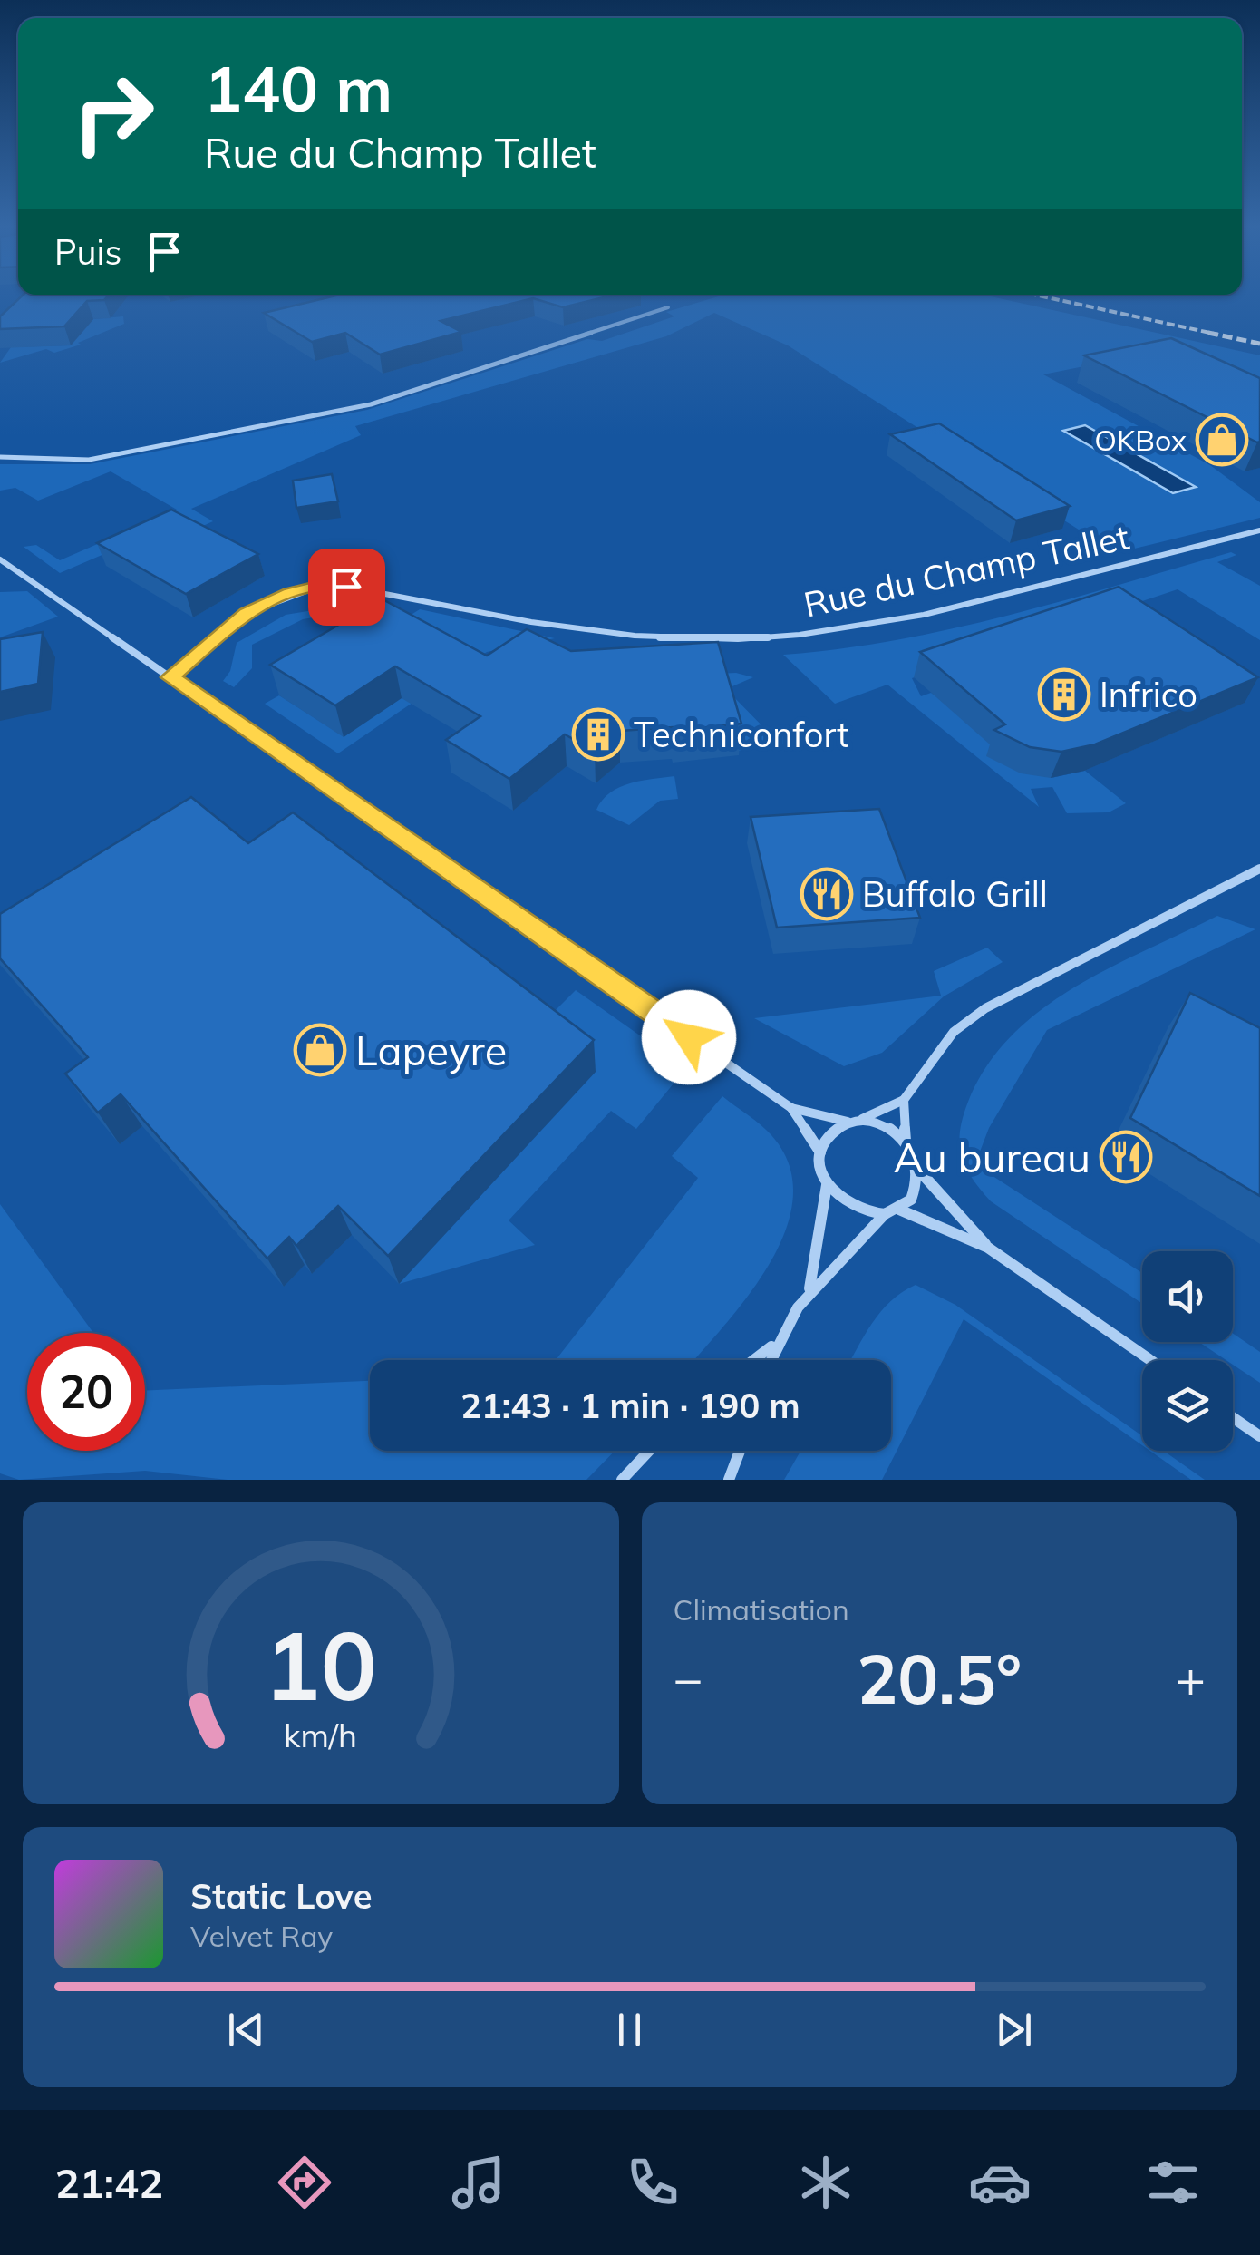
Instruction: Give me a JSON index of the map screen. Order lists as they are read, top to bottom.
{
  "streets": {
    "lane": ["Rue du Champ Tallet"]
  },
  "places": {
    "shop": ["OKBox", "Lapeyre"],
    "building": ["Infrico", "Techniconfort"],
    "restaurant": ["Buffalo Grill", "Au bureau"]
  },
  "page": {
    "turn": ["140 m", "Rue du Champ Tallet"],
    "then": "Puis",
    "limit": "20",
    "trip": "21:43 · 1 min · 190 m",
    "tile": "Climatisation",
    "heat": ["−", "20.5°", "+"],
    "song": ["Static Love", "Velvet Ray"],
    "tabs": "21:42",
    "gauge": ["10", "km/h"]
  }
}
